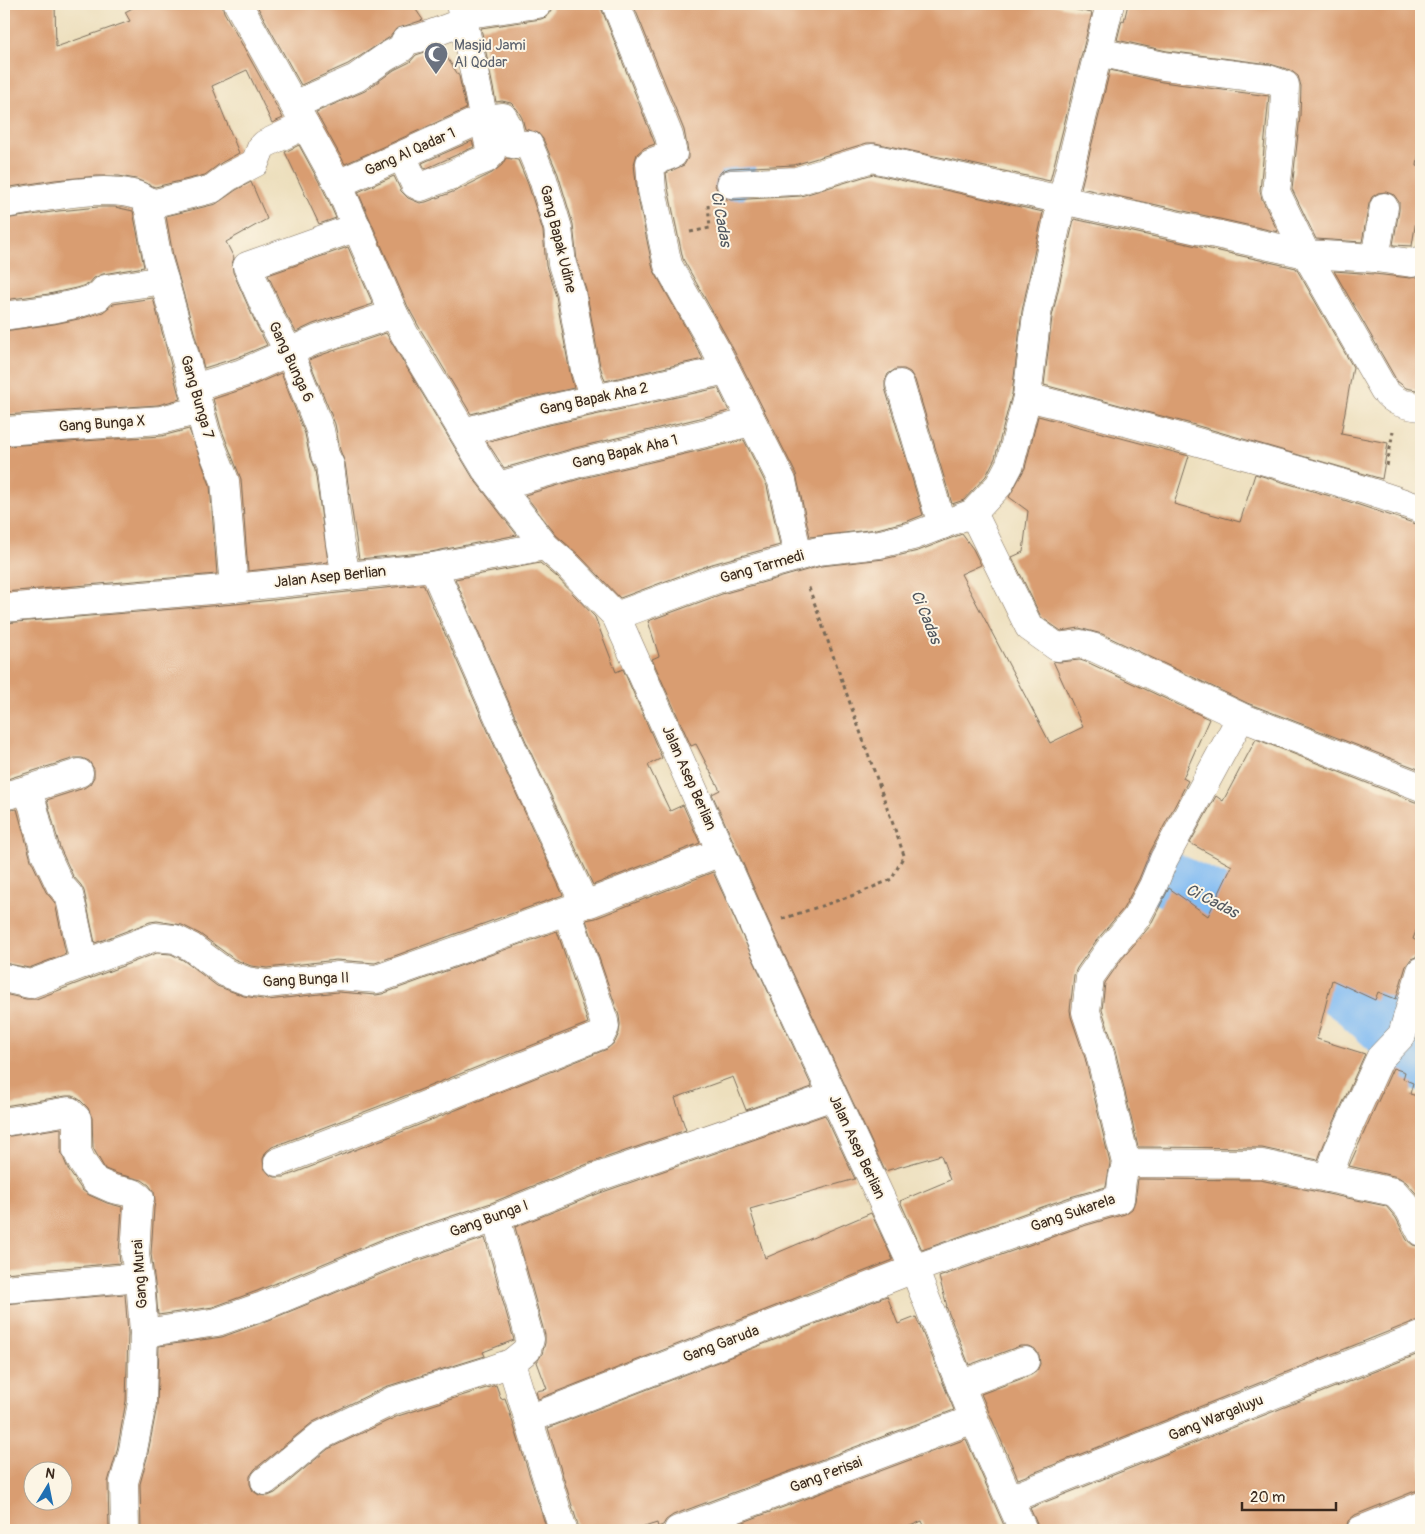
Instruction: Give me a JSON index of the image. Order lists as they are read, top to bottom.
{
  "streets": {
    "street": [
      "Gang Al Qadar 1",
      "Gang Bapak Udine",
      "Gang Bunga 6",
      "Gang Bunga 7",
      "Gang Bapak Aha 2",
      "Gang Bunga X",
      "Gang Bapak Aha 1",
      "Gang Tarmedi",
      "Jalan Asep Berlian",
      "Gang Bunga II",
      "Gang Sukarela",
      "Gang Bunga I",
      "Gang Murai",
      "Gang Garuda",
      "Gang Wargaluyu",
      "Gang Perisai"
    ]
  },
  "crossings": [
    ["Gang Al Qadar 1", "Gang Bapak Udine"],
    ["Gang Bapak Udine", "Gang Bapak Aha 2"],
    ["Gang Bunga 6", "Gang Bunga X"],
    ["Gang Bunga 6", "Jalan Asep Berlian"],
    ["Gang Bunga 7", "Gang Bunga X"],
    ["Gang Bunga 7", "Jalan Asep Berlian"],
    ["Gang Tarmedi", "Jalan Asep Berlian"],
    ["Jalan Asep Berlian", "Gang Bunga II"],
    ["Jalan Asep Berlian", "Gang Sukarela"],
    ["Jalan Asep Berlian", "Gang Bunga I"],
    ["Jalan Asep Berlian", "Gang Garuda"],
    ["Jalan Asep Berlian", "Gang Wargaluyu"],
    ["Jalan Asep Berlian", "Gang Perisai"],
    ["Gang Sukarela", "Gang Garuda"],
    ["Gang Bunga I", "Gang Murai"]
  ],
  "water": ["Ci Cadas"],
  "places": {
    "mosque": ["Masjid Jami Al Qodar"]
  },
  "scale_bar": "20 m",
  "north": "top"
}
